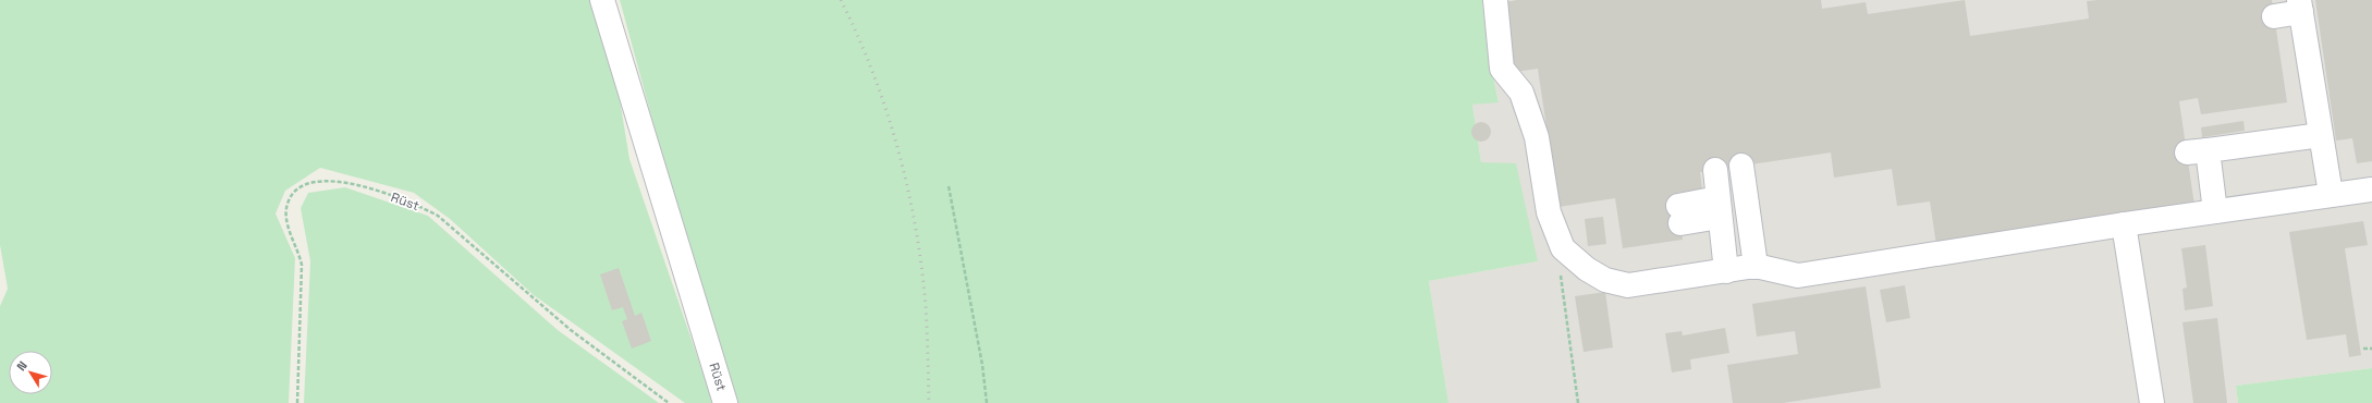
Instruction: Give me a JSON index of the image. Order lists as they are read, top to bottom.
{
  "streets": {
    "street": ["Rüst"]
  },
  "north": "top left"
}
